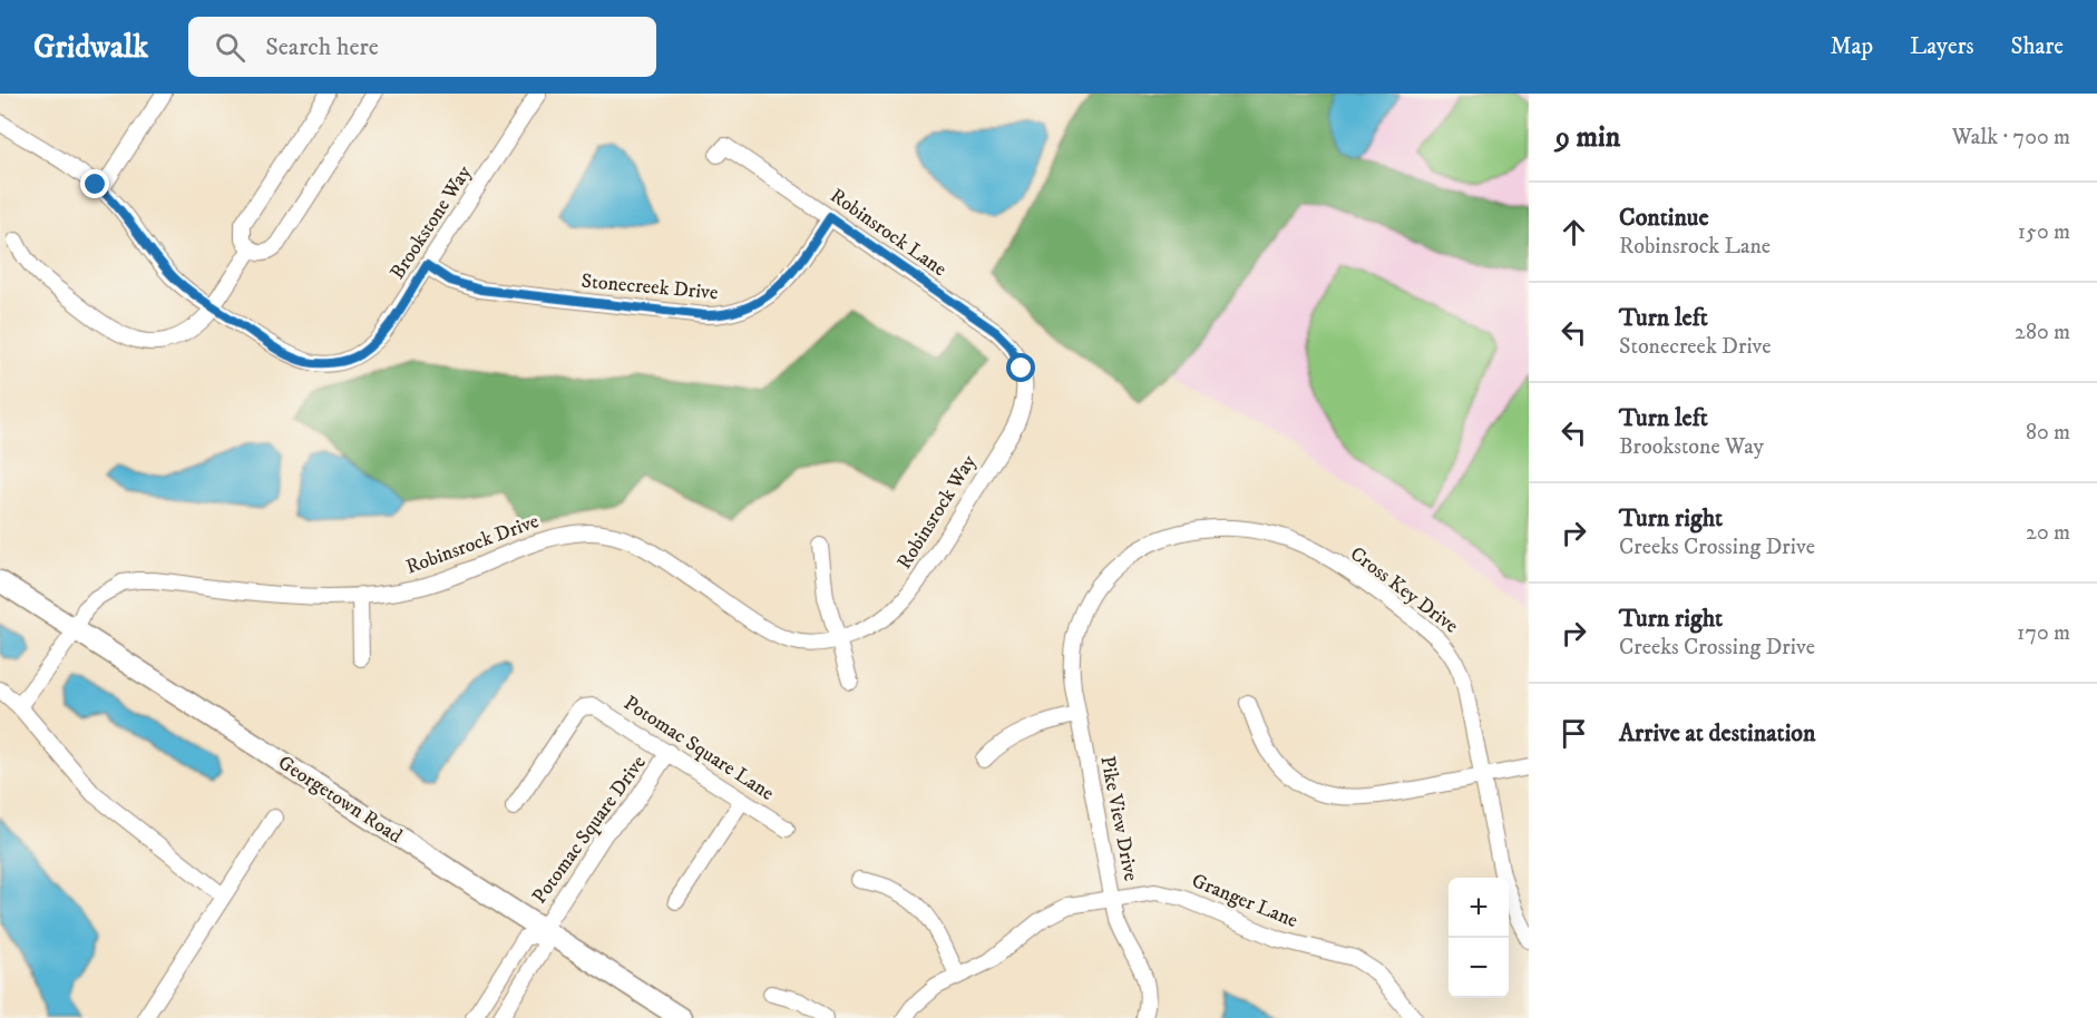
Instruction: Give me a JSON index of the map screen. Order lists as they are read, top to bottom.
{
  "streets": {
    "main road": ["Georgetown Road"],
    "street": [
      "Brookstone Way",
      "Robinsrock Lane",
      "Stonecreek Drive",
      "Robinsrock Way",
      "Robinsrock Drive",
      "Cross Key Drive",
      "Potomac Square Lane",
      "Pike View Drive",
      "Potomac Square Drive",
      "Granger Lane"
    ]
  },
  "crossings": [
    ["Brookstone Way", "Stonecreek Drive"],
    ["Robinsrock Lane", "Stonecreek Drive"],
    ["Robinsrock Lane", "Robinsrock Way"],
    ["Robinsrock Way", "Robinsrock Drive"],
    ["Robinsrock Drive", "Georgetown Road"],
    ["Cross Key Drive", "Pike View Drive"],
    ["Potomac Square Lane", "Potomac Square Drive"],
    ["Georgetown Road", "Potomac Square Drive"],
    ["Pike View Drive", "Granger Lane"]
  ],
  "page": {
    "header": "Gridwalk",
    "search": "Search here",
    "nav": ["Map", "Layers", "Share"],
    "heading": ["9 min", "Walk · 700 m"],
    "list": [
      ["Continue", "Robinsrock Lane", "150 m"],
      ["Turn left", "Stonecreek Drive", "280 m"],
      ["Turn left", "Brookstone Way", "80 m"],
      ["Turn right", "Creeks Crossing Drive", "20 m"],
      ["Turn right", "Creeks Crossing Drive", "170 m"],
      "Arrive at destination"
    ],
    "map_buttons": ["+", "−"]
  }
}
